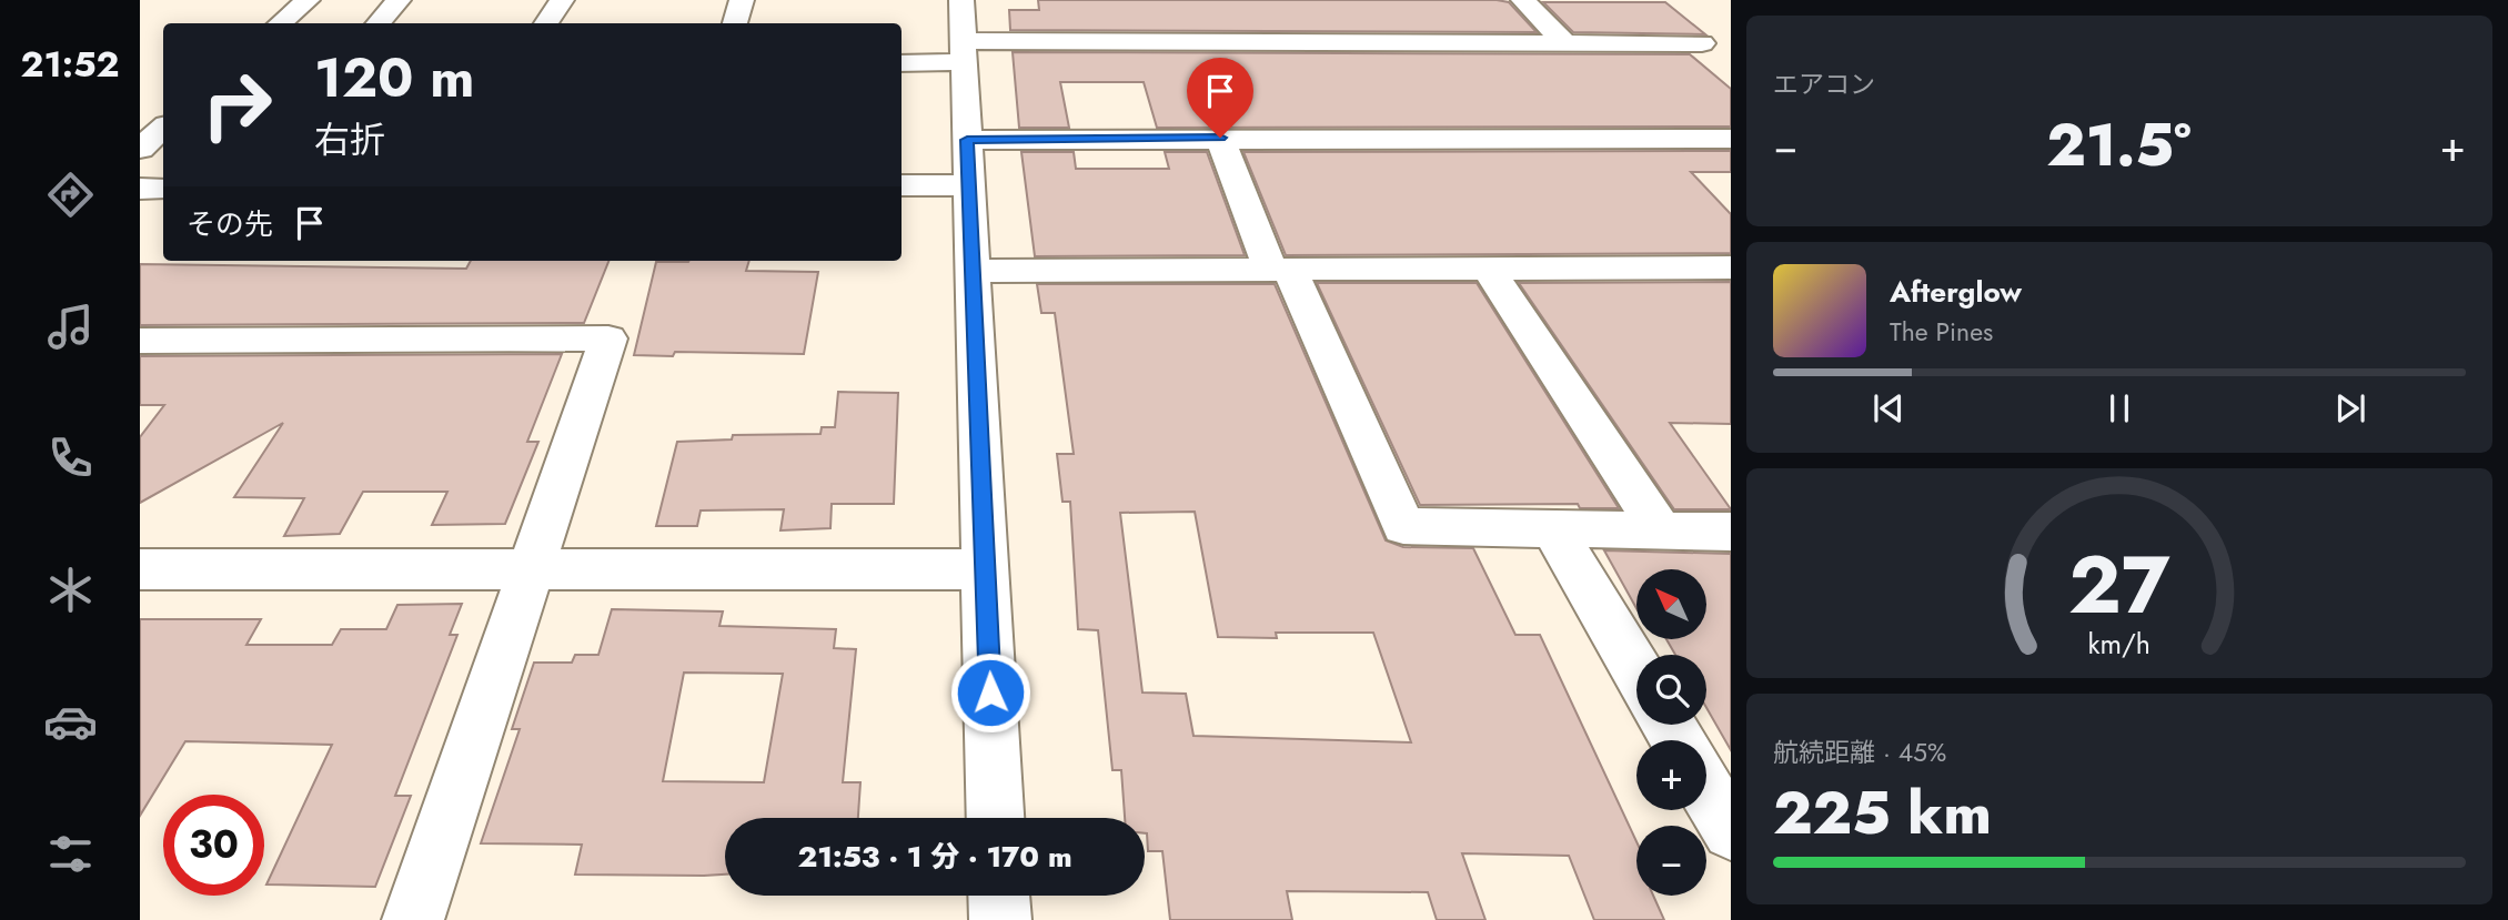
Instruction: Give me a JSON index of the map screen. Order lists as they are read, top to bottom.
{
  "north": "top left",
  "page": {
    "tabs": "21:52",
    "tile": [
      "エアコン",
      ["航続距離 · 45%", "225 km"]
    ],
    "turn": ["120 m", "右折"],
    "heat": ["−", "21.5°", "+"],
    "then": "その先",
    "song": ["Afterglow", "The Pines"],
    "map_buttons": ["+", "−"],
    "limit": "30",
    "trip": "21:53 · 1 分 · 170 m",
    "gauge": ["27", "km/h"]
  }
}
